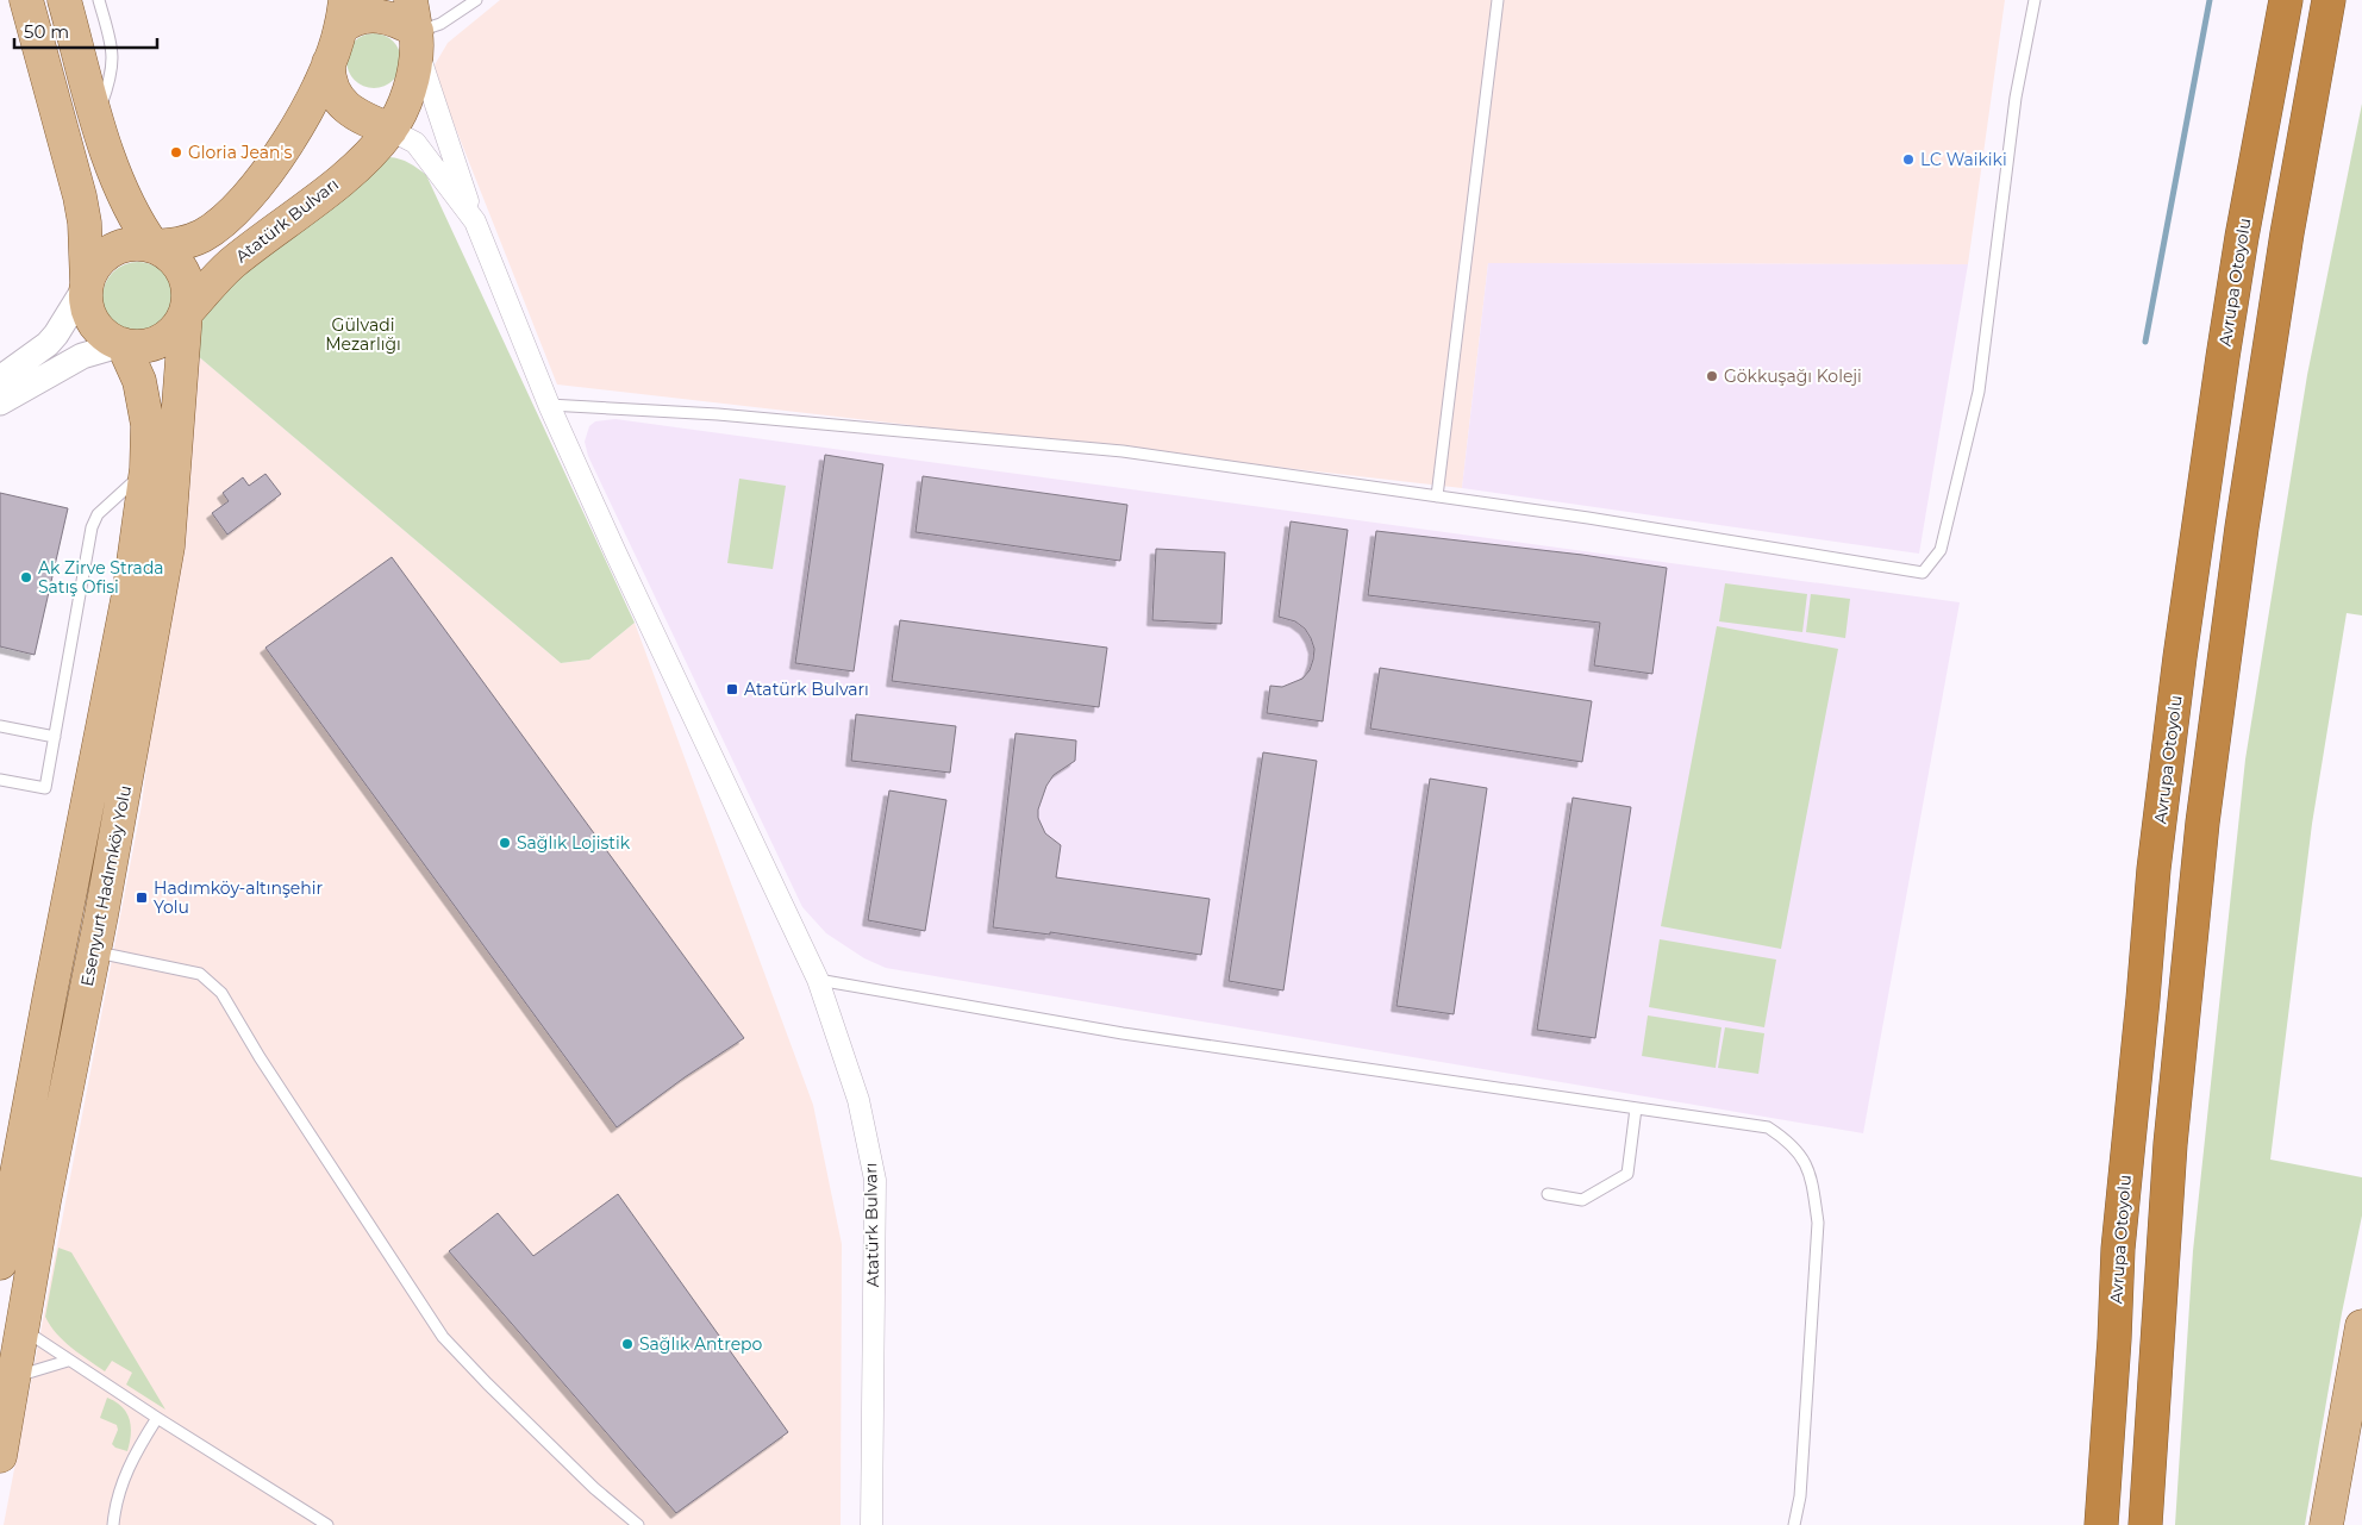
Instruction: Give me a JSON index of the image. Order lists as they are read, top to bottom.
{
  "streets": {
    "highway": ["Avrupa Otoyolu"],
    "main road": ["Atatürk Bulvarı", "Esenyurt Hadımköy Yolu"]
  },
  "crossings": [
    ["Atatürk Bulvarı", "Esenyurt Hadımköy Yolu"]
  ],
  "parks": ["Gülvadi Mezarlığı"],
  "places": {
    "other": [
      "Gloria Jean's",
      "LC Waikiki",
      "Gökkuşağı Koleji",
      "Ak Zirve Strada Satış Ofisi",
      "Sağlık Lojistik",
      "Sağlık Antrepo"
    ],
    "transit": ["Atatürk Bulvarı", "Hadımköy-altınşehir Yolu"]
  },
  "scale_bar": "50 m"
}
